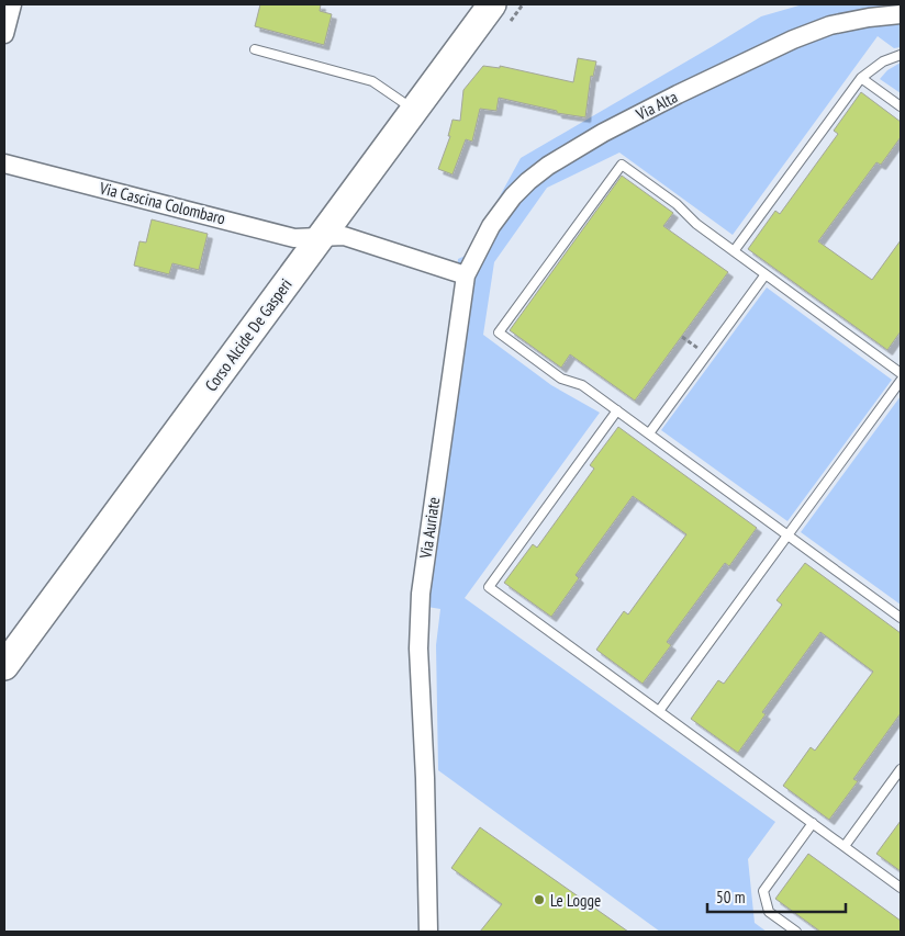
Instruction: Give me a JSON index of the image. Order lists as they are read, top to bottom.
{
  "streets": {
    "main road": ["Corso Alcide De Gasperi"],
    "street": ["Via Alta", "Via Cascina Colombaro", "Via Auriate"]
  },
  "crossings": [
    ["Via Alta", "Via Auriate"],
    ["Via Cascina Colombaro", "Corso Alcide De Gasperi"]
  ],
  "places": ["Le Logge"],
  "scale_bar": "50 m"
}
